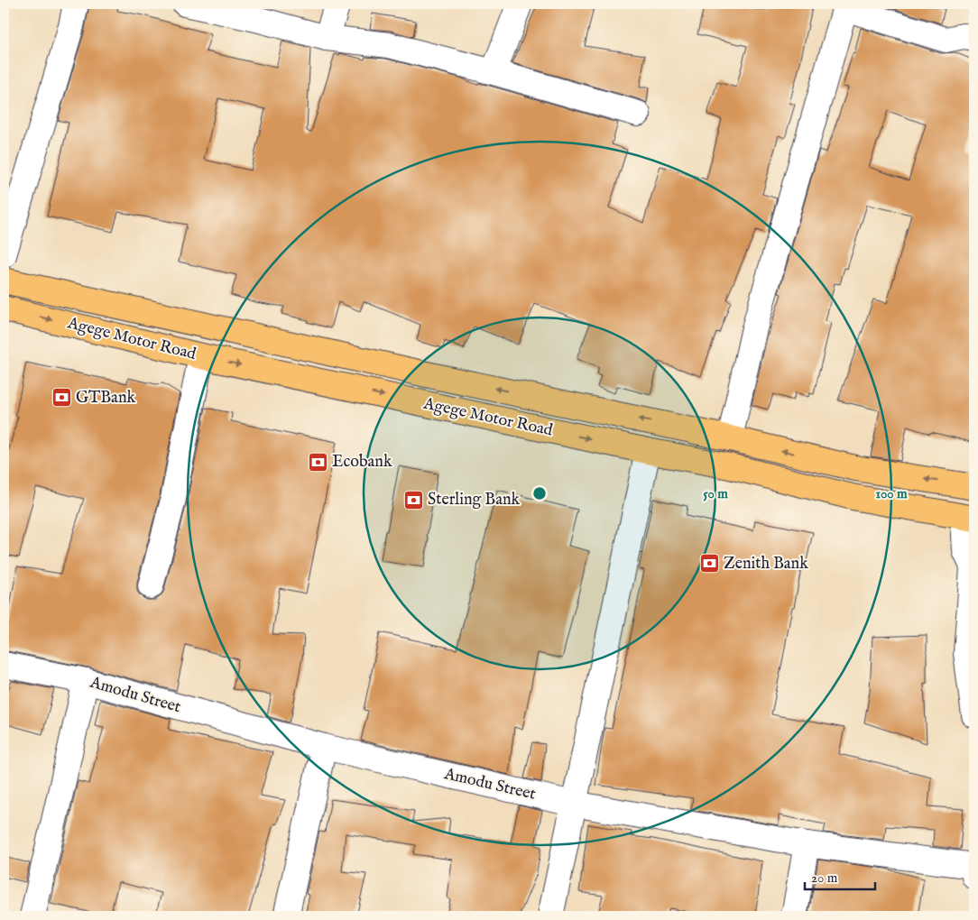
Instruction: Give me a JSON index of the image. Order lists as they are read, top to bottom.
{
  "streets": {
    "highway": ["Agege Motor Road"],
    "street": ["Amodu Street"]
  },
  "places": {
    "bank": [
      "GTBank",
      "Ecobank",
      "Sterling Bank",
      "Zenith Bank"
    ]
  },
  "scale_bar": "20 m",
  "rings": ["50 m", "100 m"]
}
